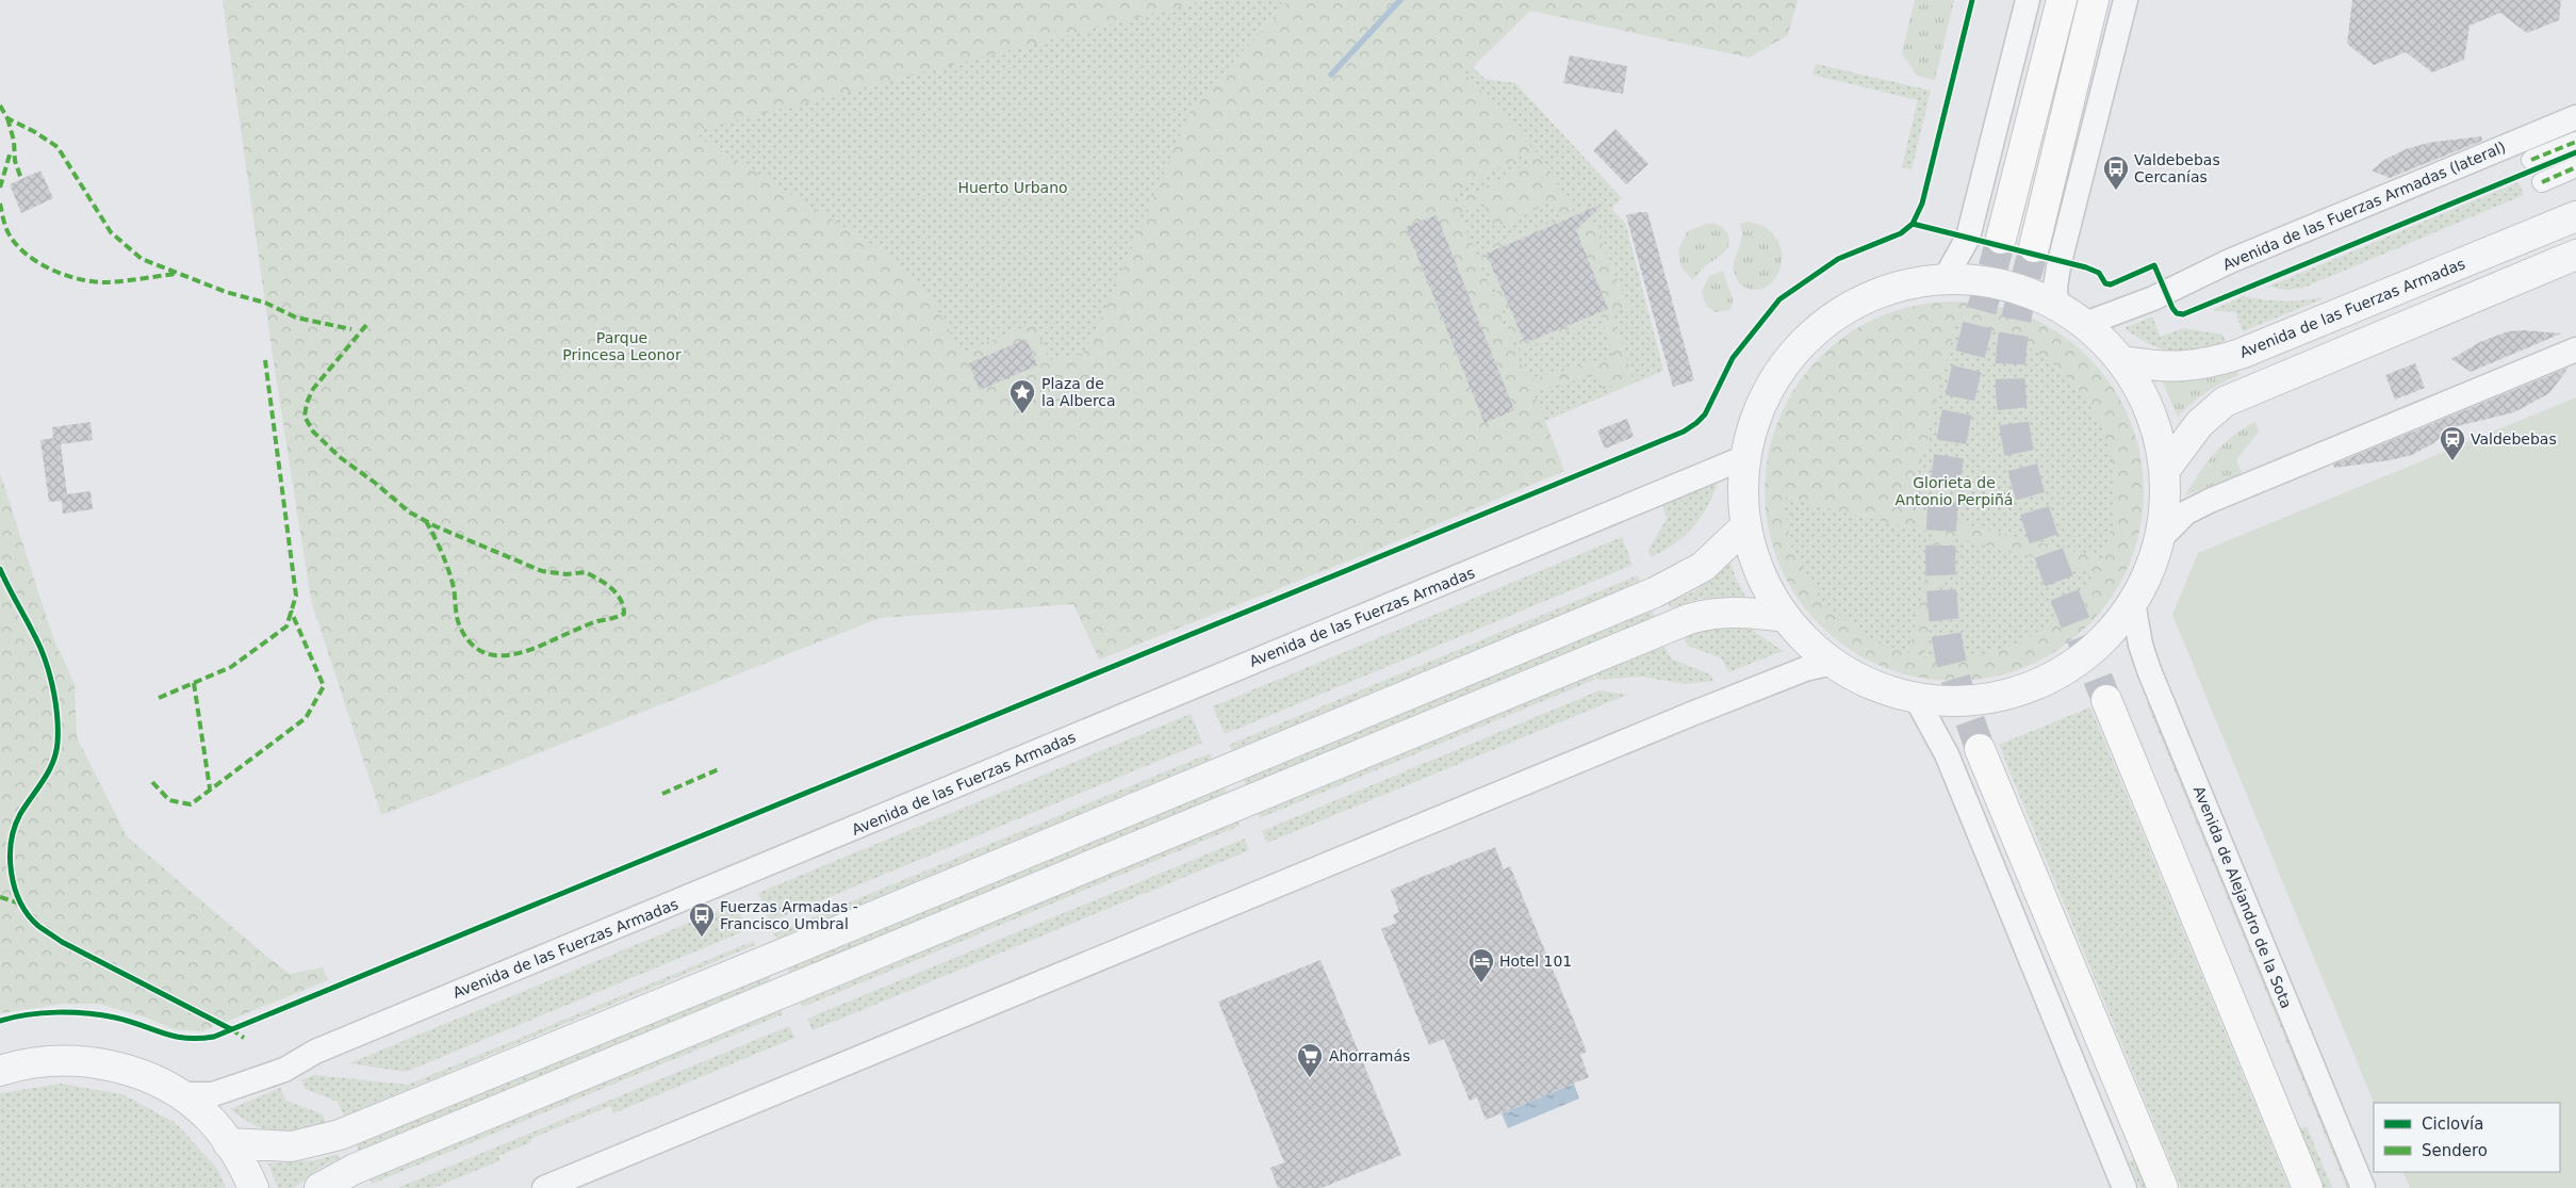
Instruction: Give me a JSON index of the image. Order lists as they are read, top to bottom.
{
  "streets": {
    "street": ["Avenida de las Fuerzas Armadas (lateral)", "Avenida de las Fuerzas Armadas", "Avenida de Alejandro de la Sota"]
  },
  "parks": ["Huerto Urbano", "Parque Princesa Leonor", "Glorieta de Antonio Perpiñá"],
  "places": {
    "bus stop": ["Valdebebas Cercanías", "Fuerzas Armadas - Francisco Umbral"],
    "place": ["Plaza de la Alberca"],
    "station": ["Valdebebas"],
    "hotel": ["Hotel 101"],
    "supermarket": ["Ahorramás"]
  },
  "legend": ["Ciclovía", "Sendero"]
}
